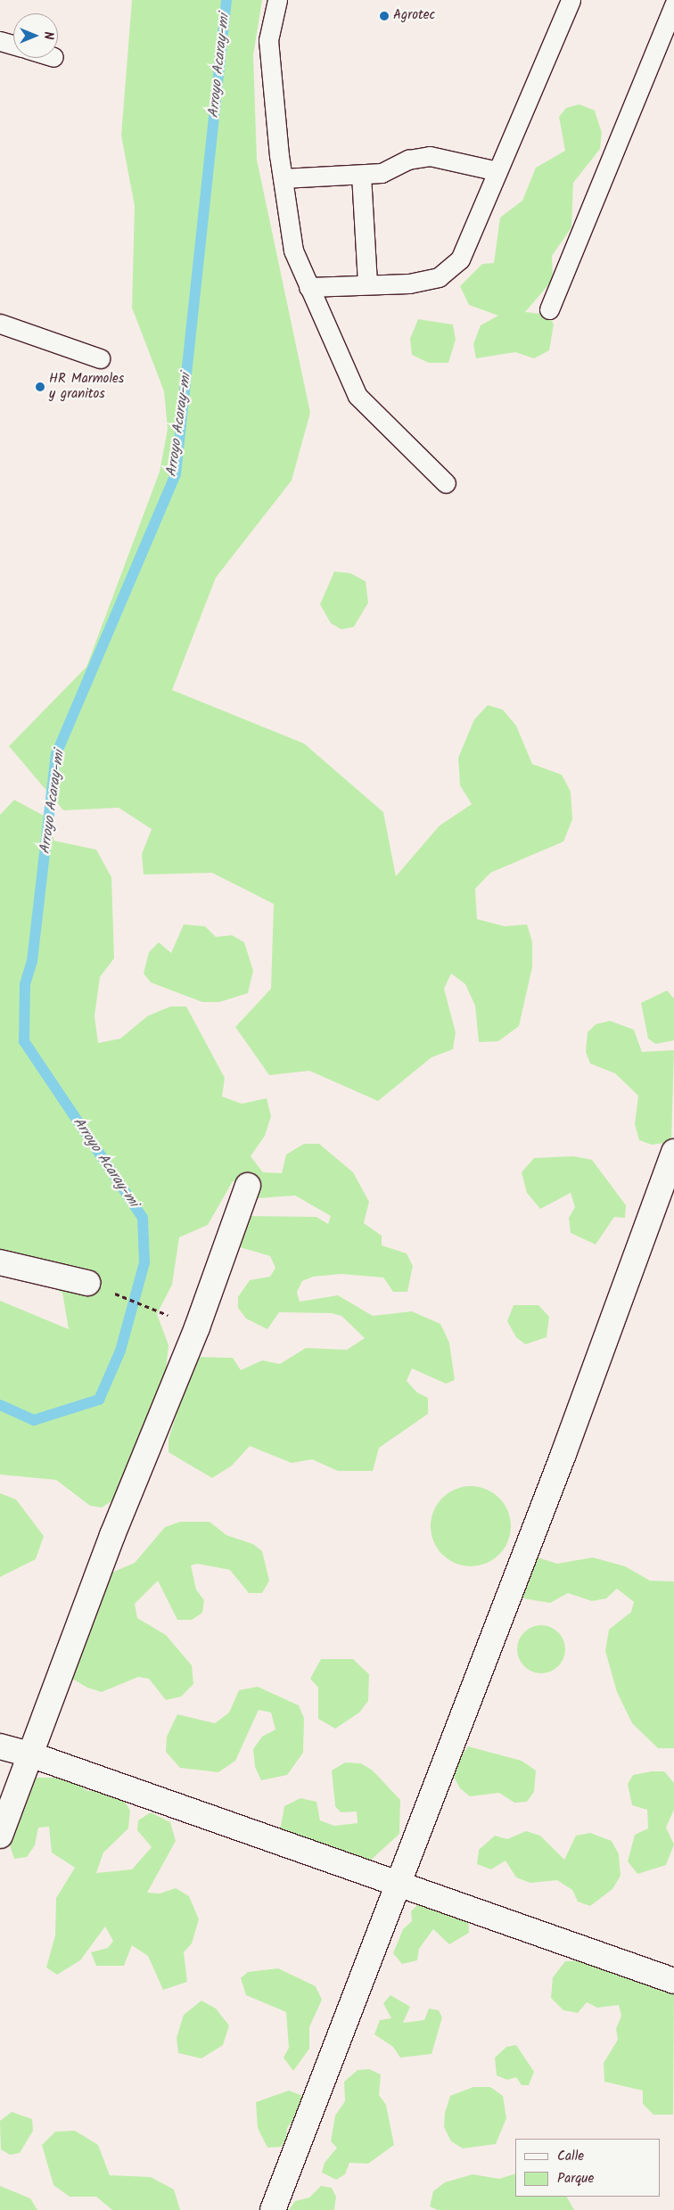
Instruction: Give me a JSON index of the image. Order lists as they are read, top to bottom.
{
  "water": ["Arroyo Acaray-mi"],
  "places": ["Agrotec", "HR Marmoles y granitos"],
  "legend": ["Calle", "Parque"],
  "north": "right"
}
